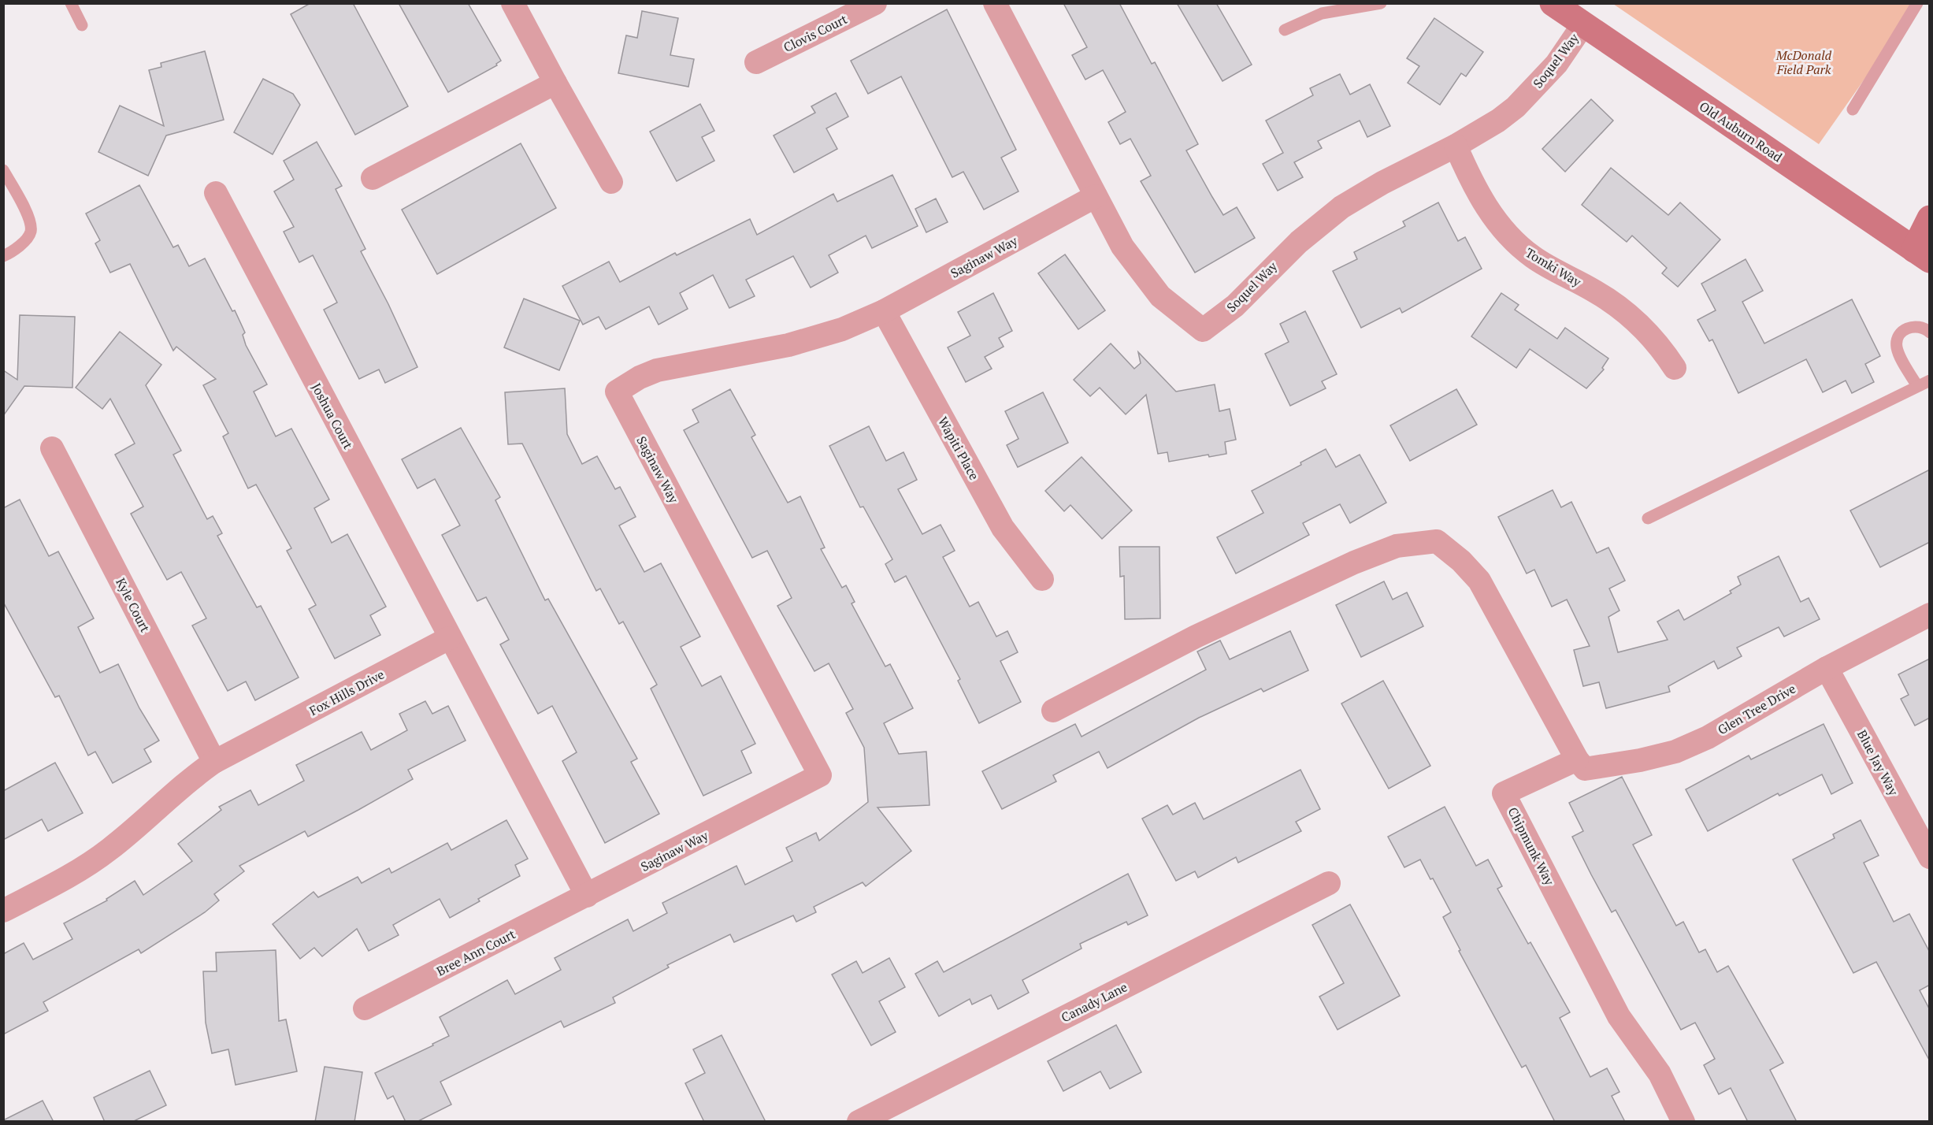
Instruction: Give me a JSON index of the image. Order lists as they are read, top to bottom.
{
  "streets": {
    "main road": ["Old Auburn Road"],
    "street": [
      "Clovis Court",
      "Soquel Way",
      "Saginaw Way",
      "Tomki Way",
      "Joshua Court",
      "Wapiti Place",
      "Kyle Court",
      "Fox Hills Drive",
      "Glen Tree Drive",
      "Blue Jay Way",
      "Chipmunk Way",
      "Bree Ann Court",
      "Canady Lane"
    ]
  },
  "crossings": [
    ["Soquel Way", "Old Auburn Road"],
    ["Soquel Way", "Saginaw Way"],
    ["Soquel Way", "Tomki Way"],
    ["Saginaw Way", "Wapiti Place"],
    ["Saginaw Way", "Bree Ann Court"],
    ["Joshua Court", "Fox Hills Drive"],
    ["Kyle Court", "Fox Hills Drive"],
    ["Glen Tree Drive", "Blue Jay Way"],
    ["Glen Tree Drive", "Chipmunk Way"]
  ],
  "parks": ["McDonald Field Park"]
}
